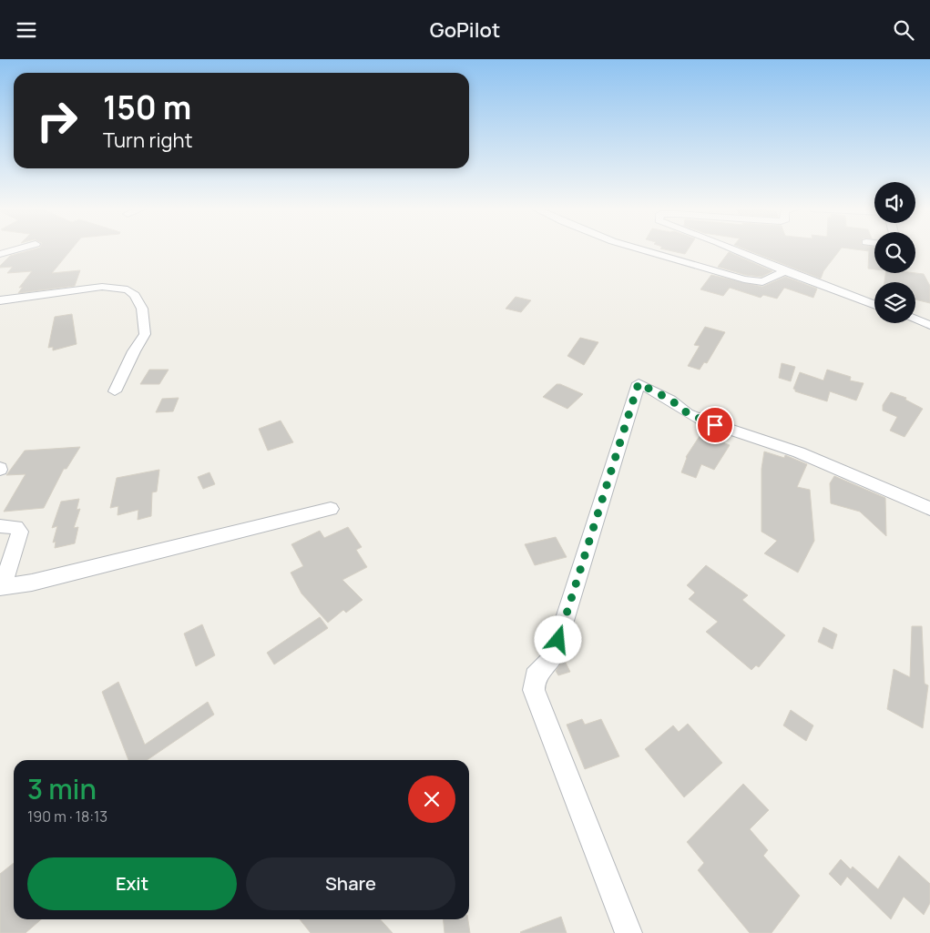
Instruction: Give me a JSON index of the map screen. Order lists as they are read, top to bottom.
{
  "page": {
    "header": "GoPilot",
    "turn": ["150 m", "Turn right"],
    "heading": ["3 min", "190 m · 18:13"],
    "buttons": ["Exit", "Share"]
  }
}
